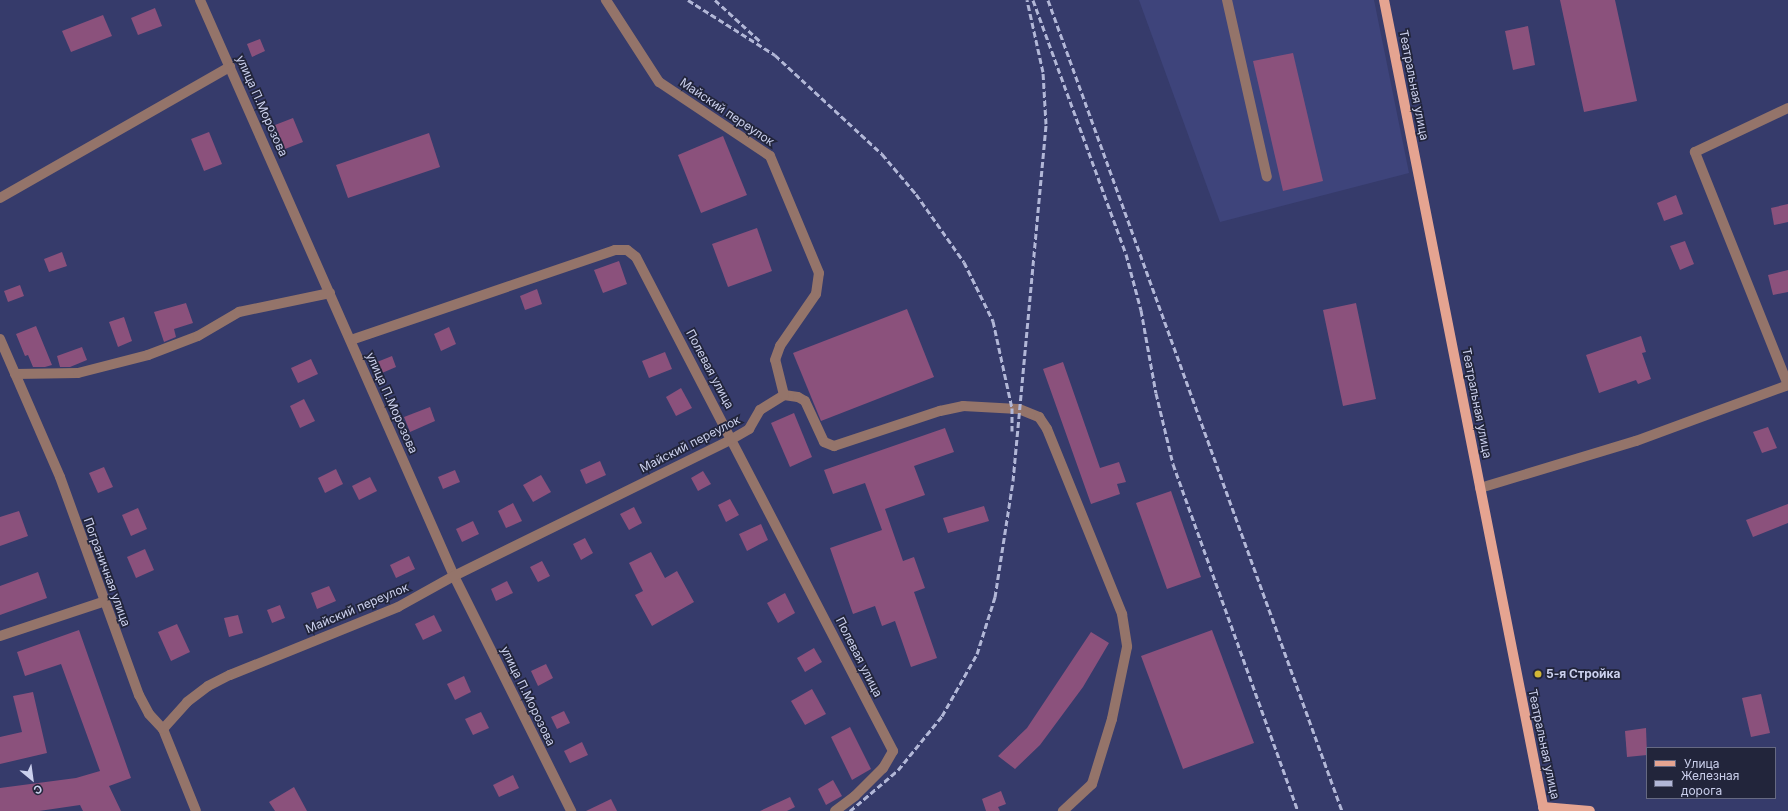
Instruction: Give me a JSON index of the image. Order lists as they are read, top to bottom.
{
  "streets": {
    "main road": ["Театральная улица"],
    "street": [
      "улица П.Морозова",
      "Майский переулок",
      "Полевая улица",
      "Пограничная улица"
    ]
  },
  "crossings": [
    ["улица П.Морозова", "Майский переулок"],
    ["улица П.Морозова", "Полевая улица"],
    ["Майский переулок", "Полевая улица"],
    ["Майский переулок", "Пограничная улица"]
  ],
  "places": ["5-я Стройка"],
  "legend": ["Улица", "Железная дорога"],
  "north": "bottom right"
}
